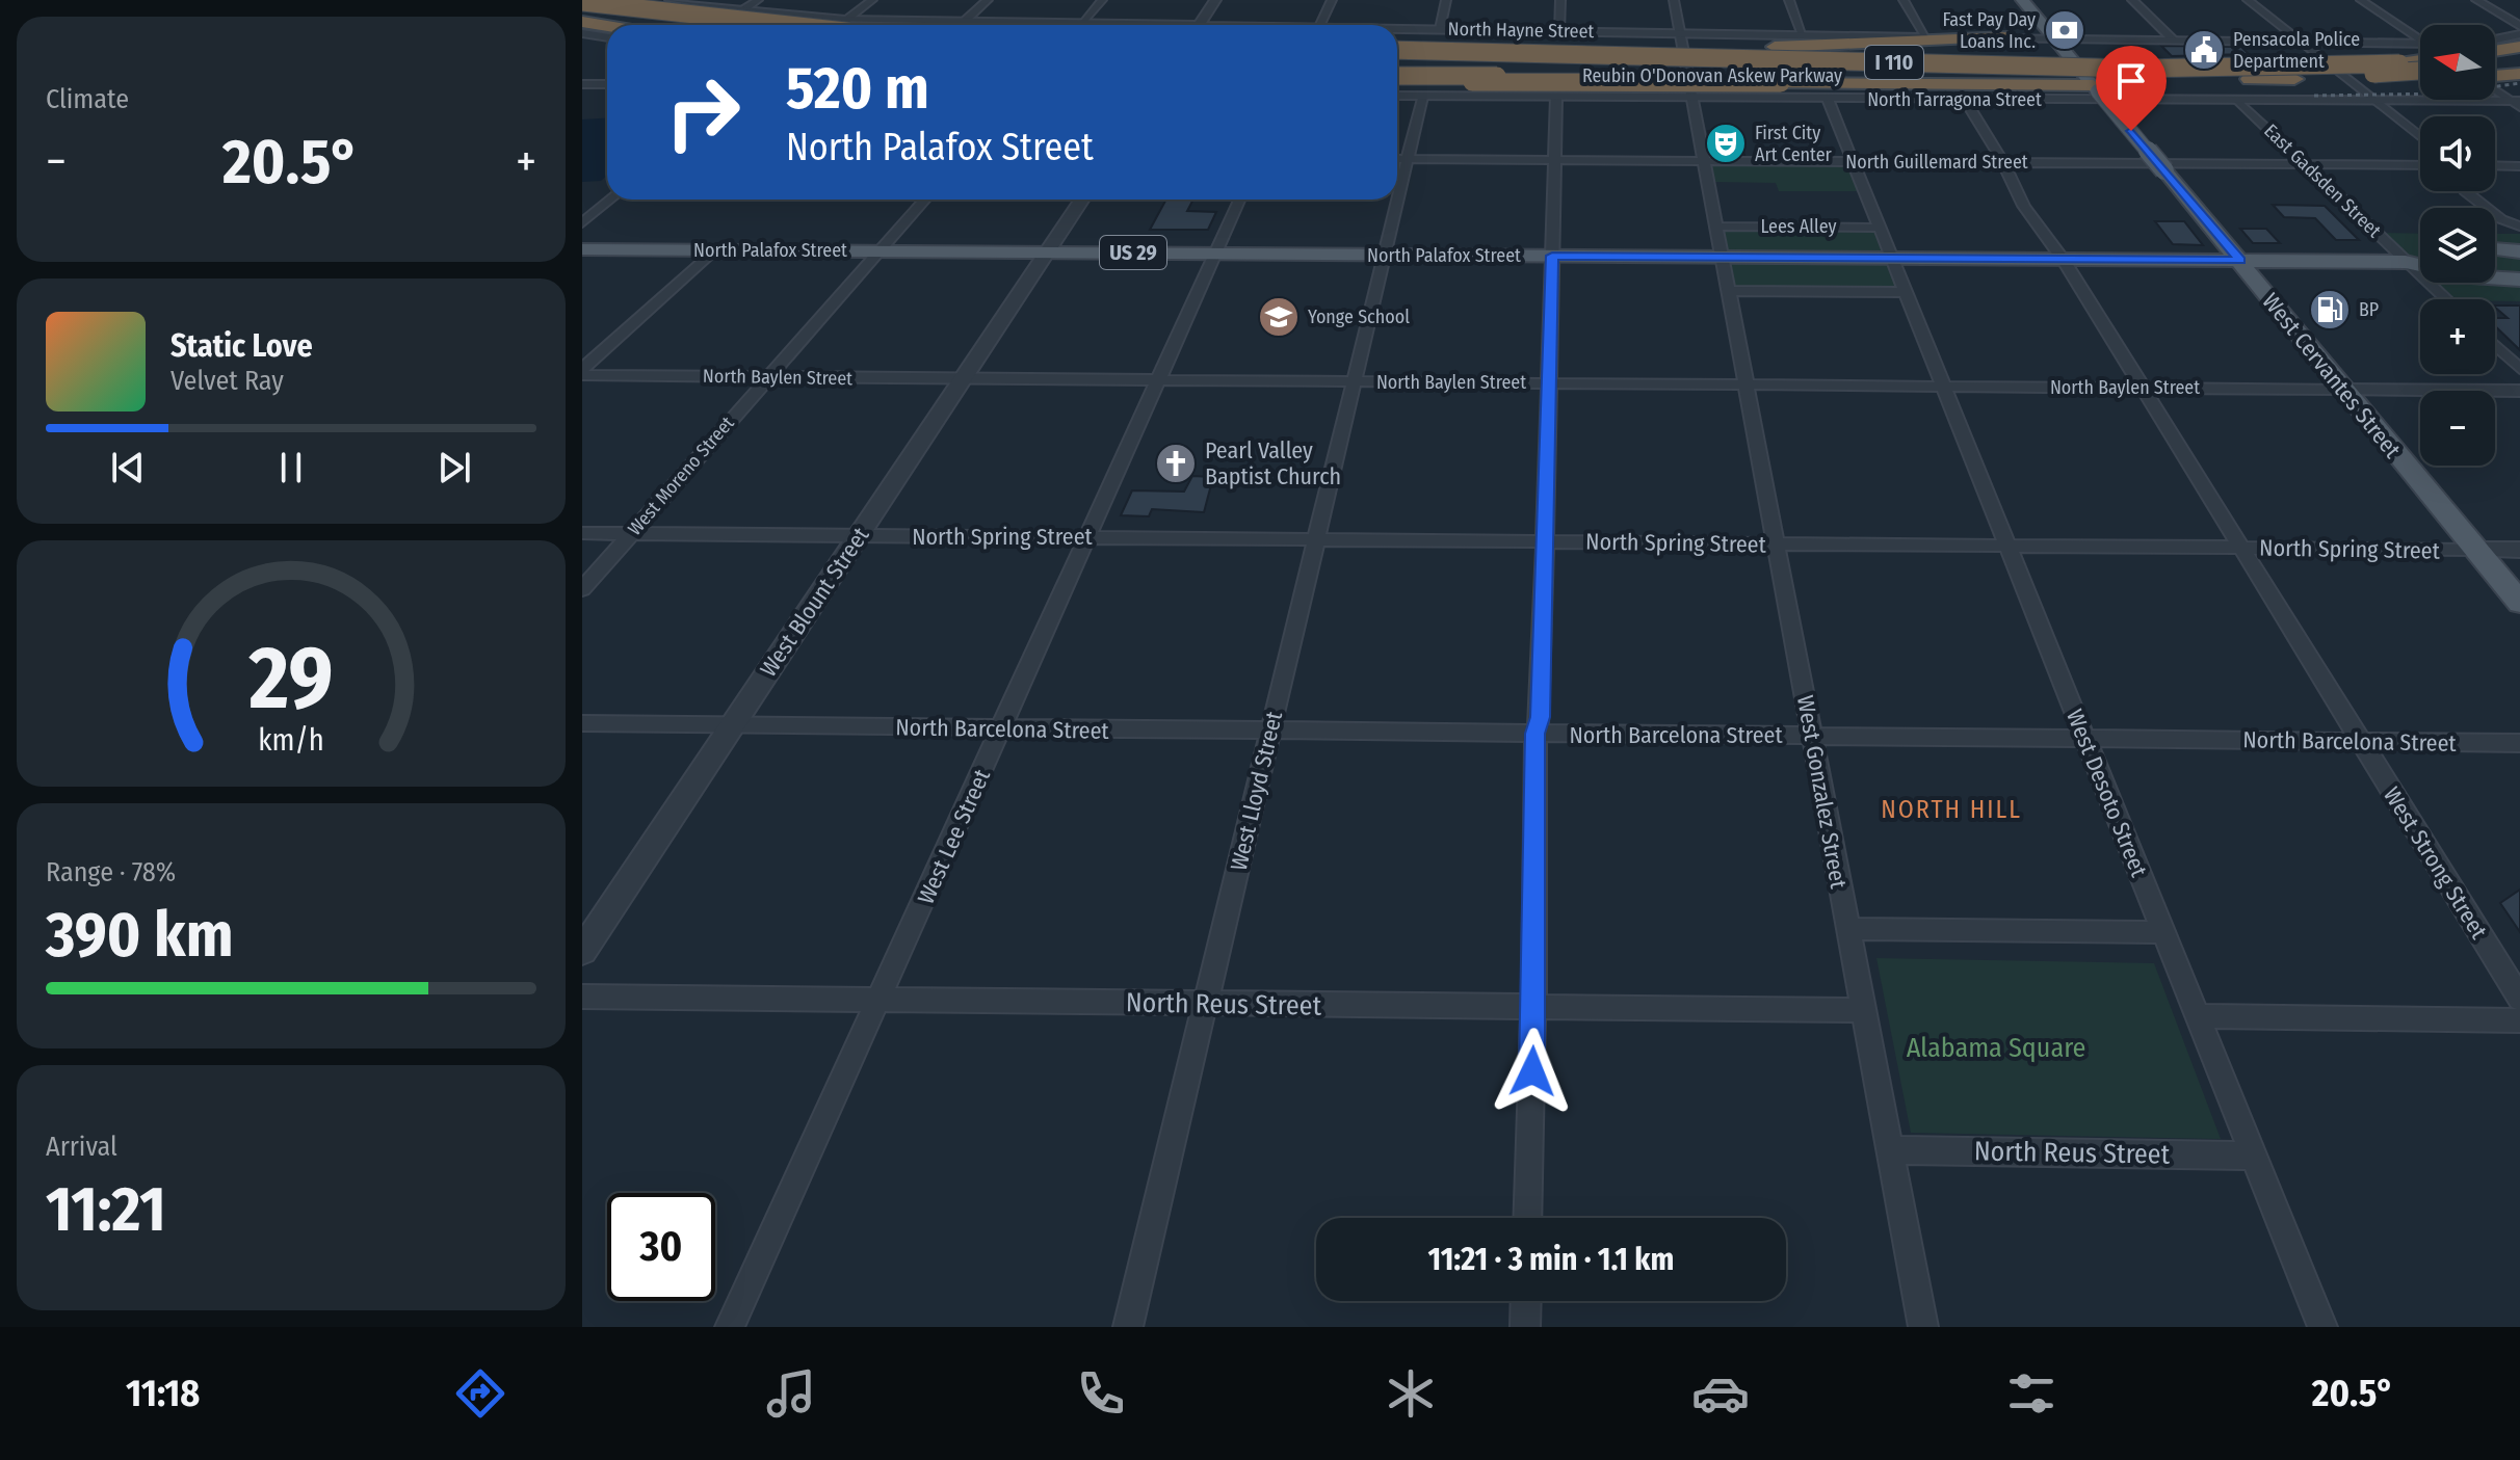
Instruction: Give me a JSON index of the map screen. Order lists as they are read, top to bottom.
{
  "streets": {
    "highway": ["I 110", "Reubin O'Donovan Askew Parkway"],
    "main road": ["North Palafox Street", "US 29", "West Cervantes Street"],
    "street": [
      "North Hayne Street",
      "North Tarragona Street",
      "North Guillemard Street",
      "East Gadsden Street",
      "Lees Alley",
      "North Baylen Street",
      "West Moreno Street",
      "North Spring Street",
      "West Blount Street",
      "North Barcelona Street",
      "West Lloyd Street",
      "West Gonzalez Street",
      "West Desoto Street",
      "West Lee Street",
      "West Strong Street",
      "North Reus Street"
    ]
  },
  "crossings": [
    ["North Hayne Street", "West Cervantes Street"],
    ["North Hayne Street", "West Gonzalez Street"],
    ["North Tarragona Street", "East Gadsden Street"],
    ["North Tarragona Street", "West Lloyd Street"],
    ["North Tarragona Street", "West Gonzalez Street"],
    ["North Tarragona Street", "West Desoto Street"],
    ["North Tarragona Street", "West Strong Street"],
    ["North Guillemard Street", "East Gadsden Street"],
    ["North Guillemard Street", "West Lloyd Street"],
    ["North Guillemard Street", "West Gonzalez Street"],
    ["North Guillemard Street", "West Desoto Street"],
    ["North Guillemard Street", "West Strong Street"],
    ["East Gadsden Street", "North Palafox Street"],
    ["Lees Alley", "West Gonzalez Street"],
    ["Lees Alley", "West Desoto Street"],
    ["North Palafox Street", "West Cervantes Street"],
    ["North Palafox Street", "West Moreno Street"],
    ["North Palafox Street", "West Blount Street"],
    ["North Palafox Street", "West Lloyd Street"],
    ["North Palafox Street", "West Gonzalez Street"],
    ["North Palafox Street", "West Desoto Street"],
    ["North Palafox Street", "West Lee Street"],
    ["North Palafox Street", "West Strong Street"],
    ["West Cervantes Street", "North Baylen Street"],
    ["West Cervantes Street", "North Spring Street"],
    ["North Baylen Street", "West Moreno Street"],
    ["North Baylen Street", "West Blount Street"],
    ["North Baylen Street", "West Lloyd Street"],
    ["North Baylen Street", "West Gonzalez Street"],
    ["North Baylen Street", "West Desoto Street"],
    ["North Baylen Street", "West Lee Street"],
    ["North Baylen Street", "West Strong Street"],
    ["West Moreno Street", "North Spring Street"],
    ["North Spring Street", "West Blount Street"],
    ["North Spring Street", "West Lloyd Street"],
    ["North Spring Street", "West Gonzalez Street"],
    ["North Spring Street", "West Desoto Street"],
    ["North Spring Street", "West Lee Street"],
    ["North Spring Street", "West Strong Street"],
    ["West Blount Street", "North Barcelona Street"],
    ["North Barcelona Street", "West Lloyd Street"],
    ["North Barcelona Street", "West Gonzalez Street"],
    ["North Barcelona Street", "West Desoto Street"],
    ["North Barcelona Street", "West Lee Street"],
    ["North Barcelona Street", "West Strong Street"],
    ["West Lloyd Street", "North Reus Street"],
    ["West Gonzalez Street", "North Reus Street"],
    ["West Desoto Street", "North Reus Street"],
    ["West Lee Street", "North Reus Street"]
  ],
  "districts": ["NORTH HILL"],
  "parks": ["Alabama Square"],
  "places": {
    "bank": ["Fast Pay Day Loans Inc."],
    "public building": ["Pensacola Police Department"],
    "theatre": ["First City Art Center"],
    "fuel station": ["BP"],
    "school or university": ["Yonge School"],
    "church": ["Pearl Valley Baptist Church"]
  },
  "north": "left",
  "page": {
    "tile": [
      "Climate",
      ["Range · 78%", "390 km"],
      ["Arrival", "11:21"]
    ],
    "map_buttons": ["+", "−"],
    "turn": ["520 m", "North Palafox Street"],
    "heat": ["−", "20.5°", "+"],
    "song": ["Static Love", "Velvet Ray"],
    "limit": "30",
    "trip": "11:21 · 3 min · 1.1 km",
    "tabs": ["11:18", "20.5°"],
    "gauge": ["29", "km/h"]
  }
}
